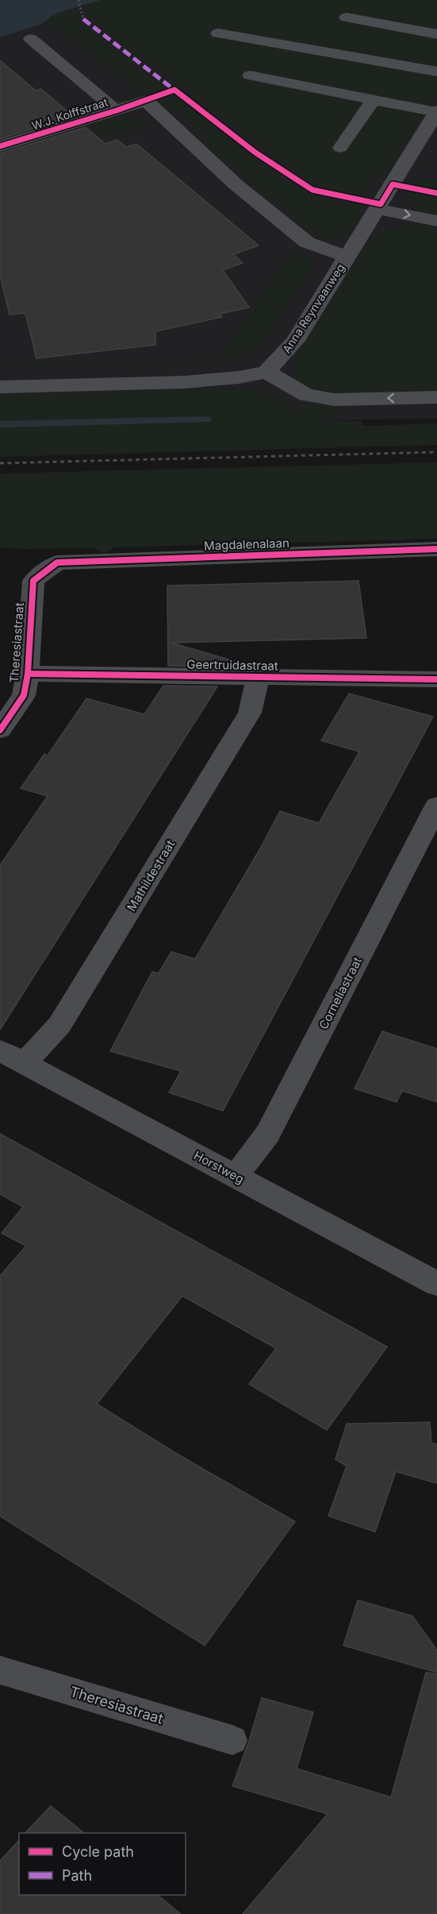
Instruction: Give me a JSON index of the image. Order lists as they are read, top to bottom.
{
  "streets": {
    "street": [
      "W.J. Kolffstraat",
      "Anna Reynvaanweg",
      "Magdalenalaan",
      "Theresiastraat",
      "Geertruidastraat",
      "Mathildestraat",
      "Corneliastraat",
      "Horstweg"
    ]
  },
  "crossings": [
    ["W.J. Kolffstraat", "Anna Reynvaanweg"],
    ["Magdalenalaan", "Theresiastraat"],
    ["Theresiastraat", "Geertruidastraat"],
    ["Geertruidastraat", "Mathildestraat"],
    ["Mathildestraat", "Horstweg"],
    ["Corneliastraat", "Horstweg"]
  ],
  "legend": ["Cycle path", "Path"]
}
